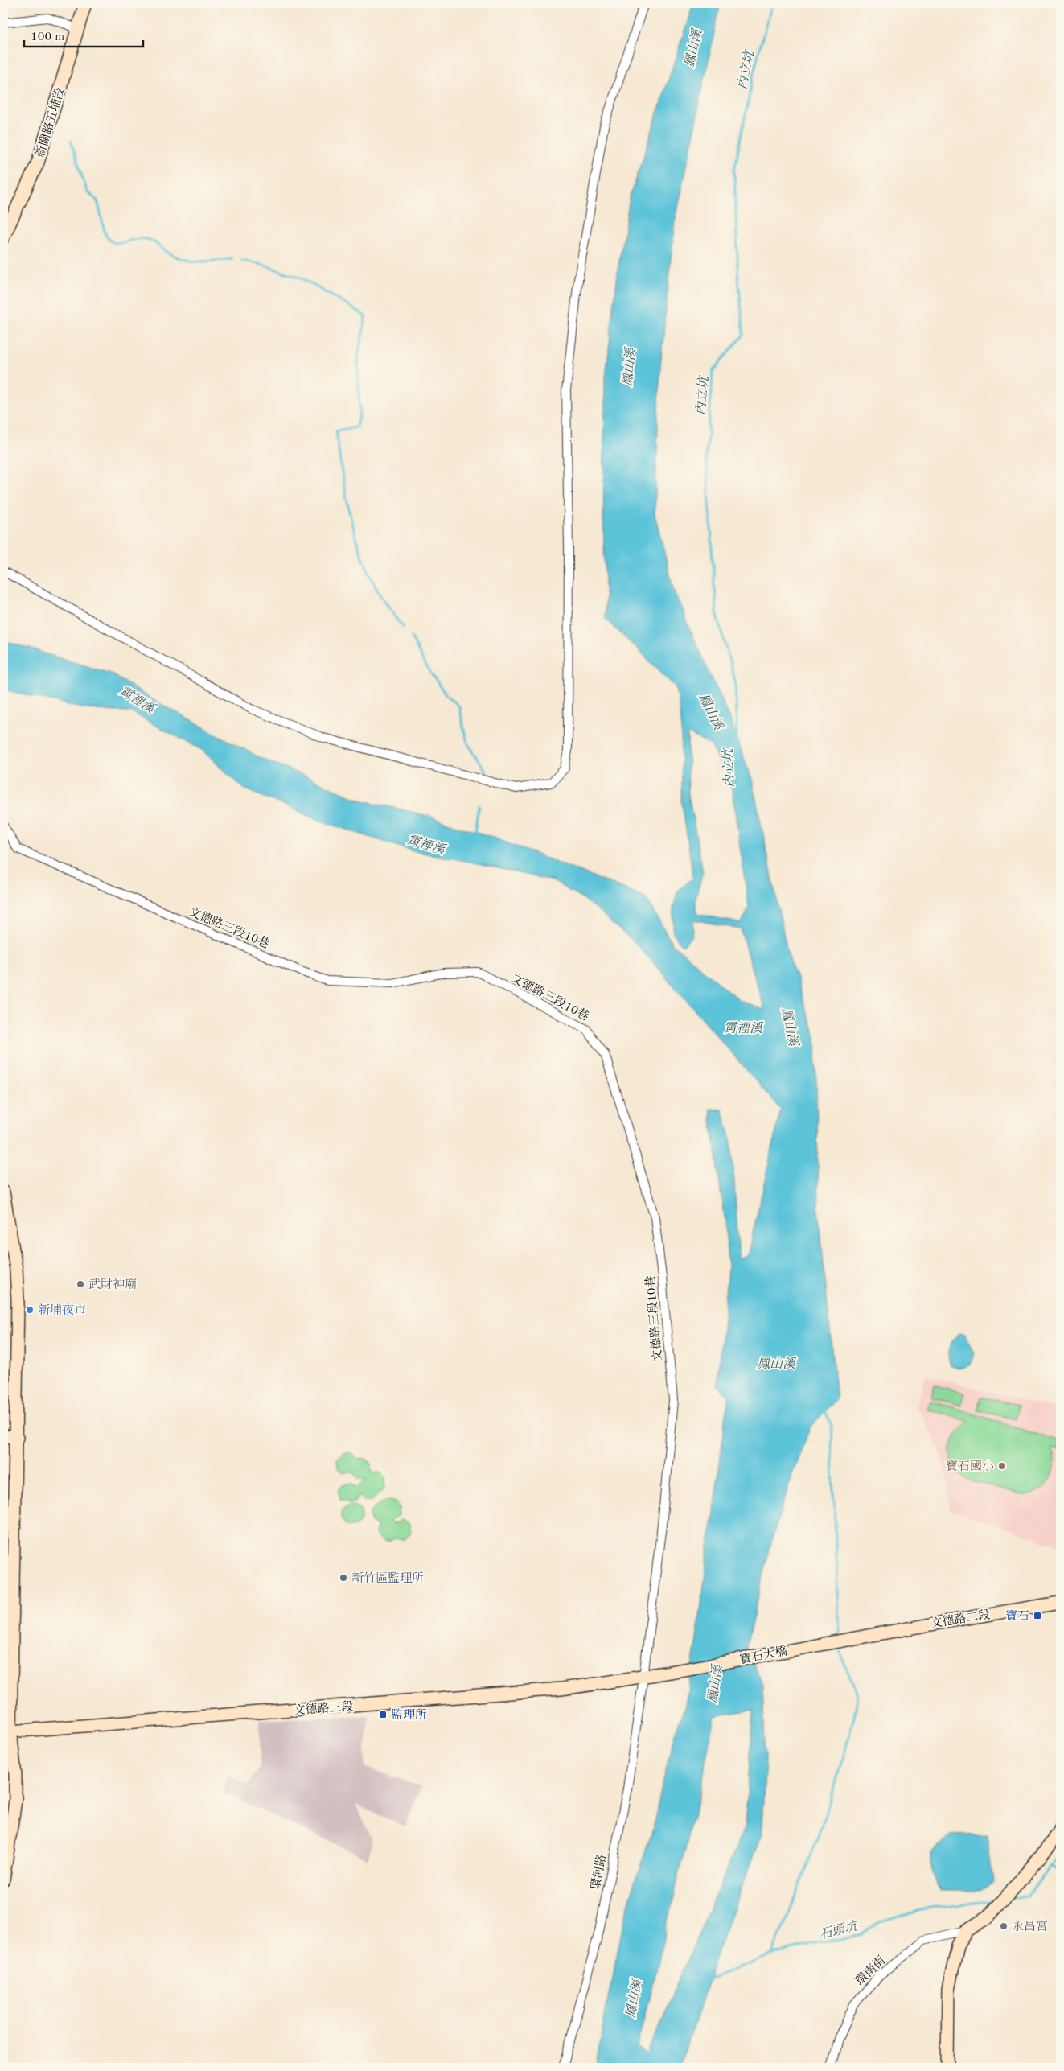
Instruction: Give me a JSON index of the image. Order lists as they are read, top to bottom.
{
  "streets": {
    "main road": [
      "新關路五埔段",
      "文德路二段",
      "寶石大橋",
      "文德路三段"
    ],
    "street": ["文德路三段10巷", "環河路", "環南街"]
  },
  "crossings": [
    ["文德路三段10巷", "寶石大橋"],
    ["文德路三段10巷", "文德路三段"],
    ["文德路三段10巷", "環河路"],
    ["文德路二段", "寶石大橋"],
    ["寶石大橋", "文德路三段"],
    ["寶石大橋", "環河路"],
    ["文德路三段", "環河路"]
  ],
  "water": [
    "鳳山溪",
    "內立坑",
    "霄裡溪",
    "石頭坑"
  ],
  "places": {
    "other": [
      "武財神廟",
      "新埔夜市",
      "寶石國小",
      "新竹區監理所",
      "永昌宮"
    ],
    "transit": ["寶石", "監理所"]
  },
  "scale_bar": "100 m"
}
